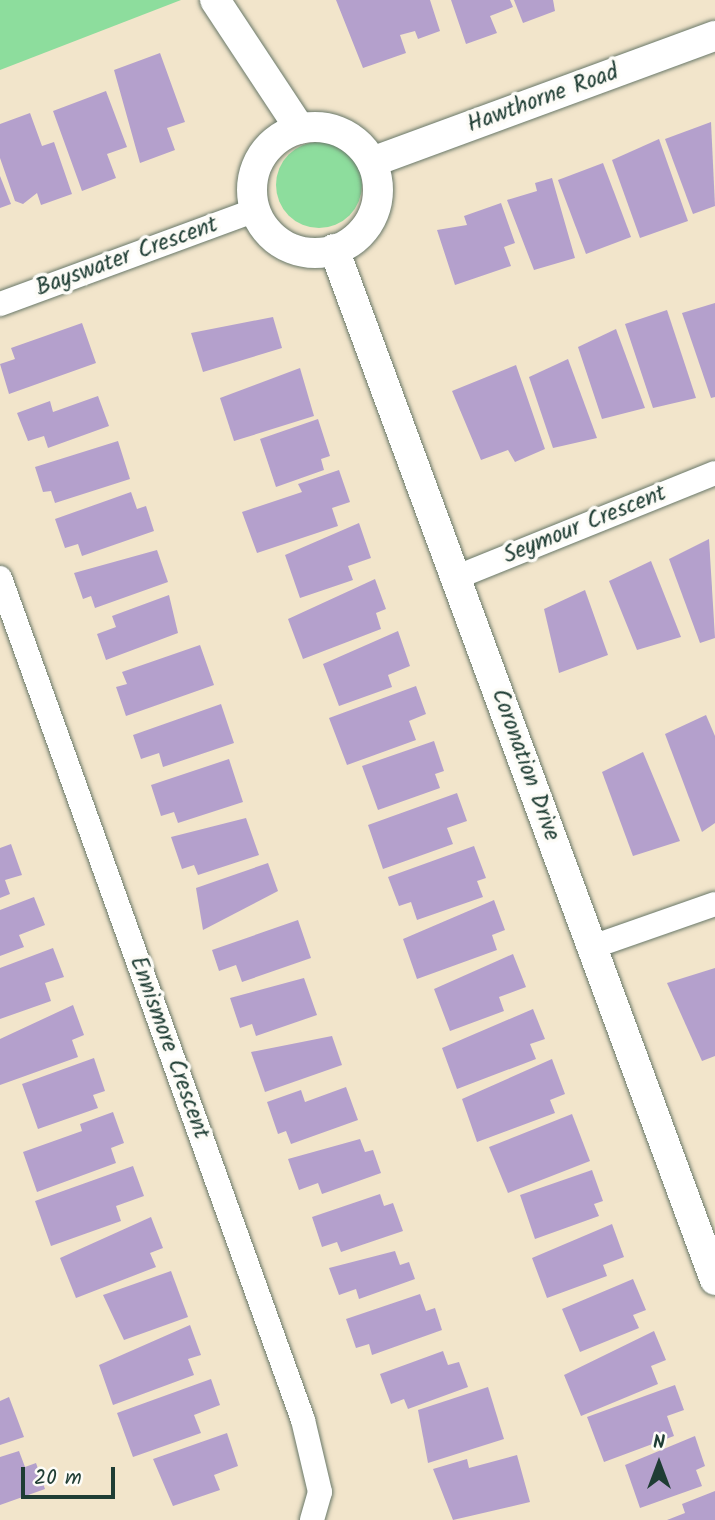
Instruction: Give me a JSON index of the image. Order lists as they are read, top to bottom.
{
  "streets": {
    "street": [
      "Hawthorne Road",
      "Bayswater Crescent",
      "Seymour Crescent",
      "Coronation Drive",
      "Ennismore Crescent"
    ]
  },
  "crossings": [
    ["Hawthorne Road", "Bayswater Crescent"],
    ["Hawthorne Road", "Coronation Drive"],
    ["Bayswater Crescent", "Coronation Drive"],
    ["Seymour Crescent", "Coronation Drive"]
  ],
  "scale_bar": "20 m",
  "north": "top"
}
